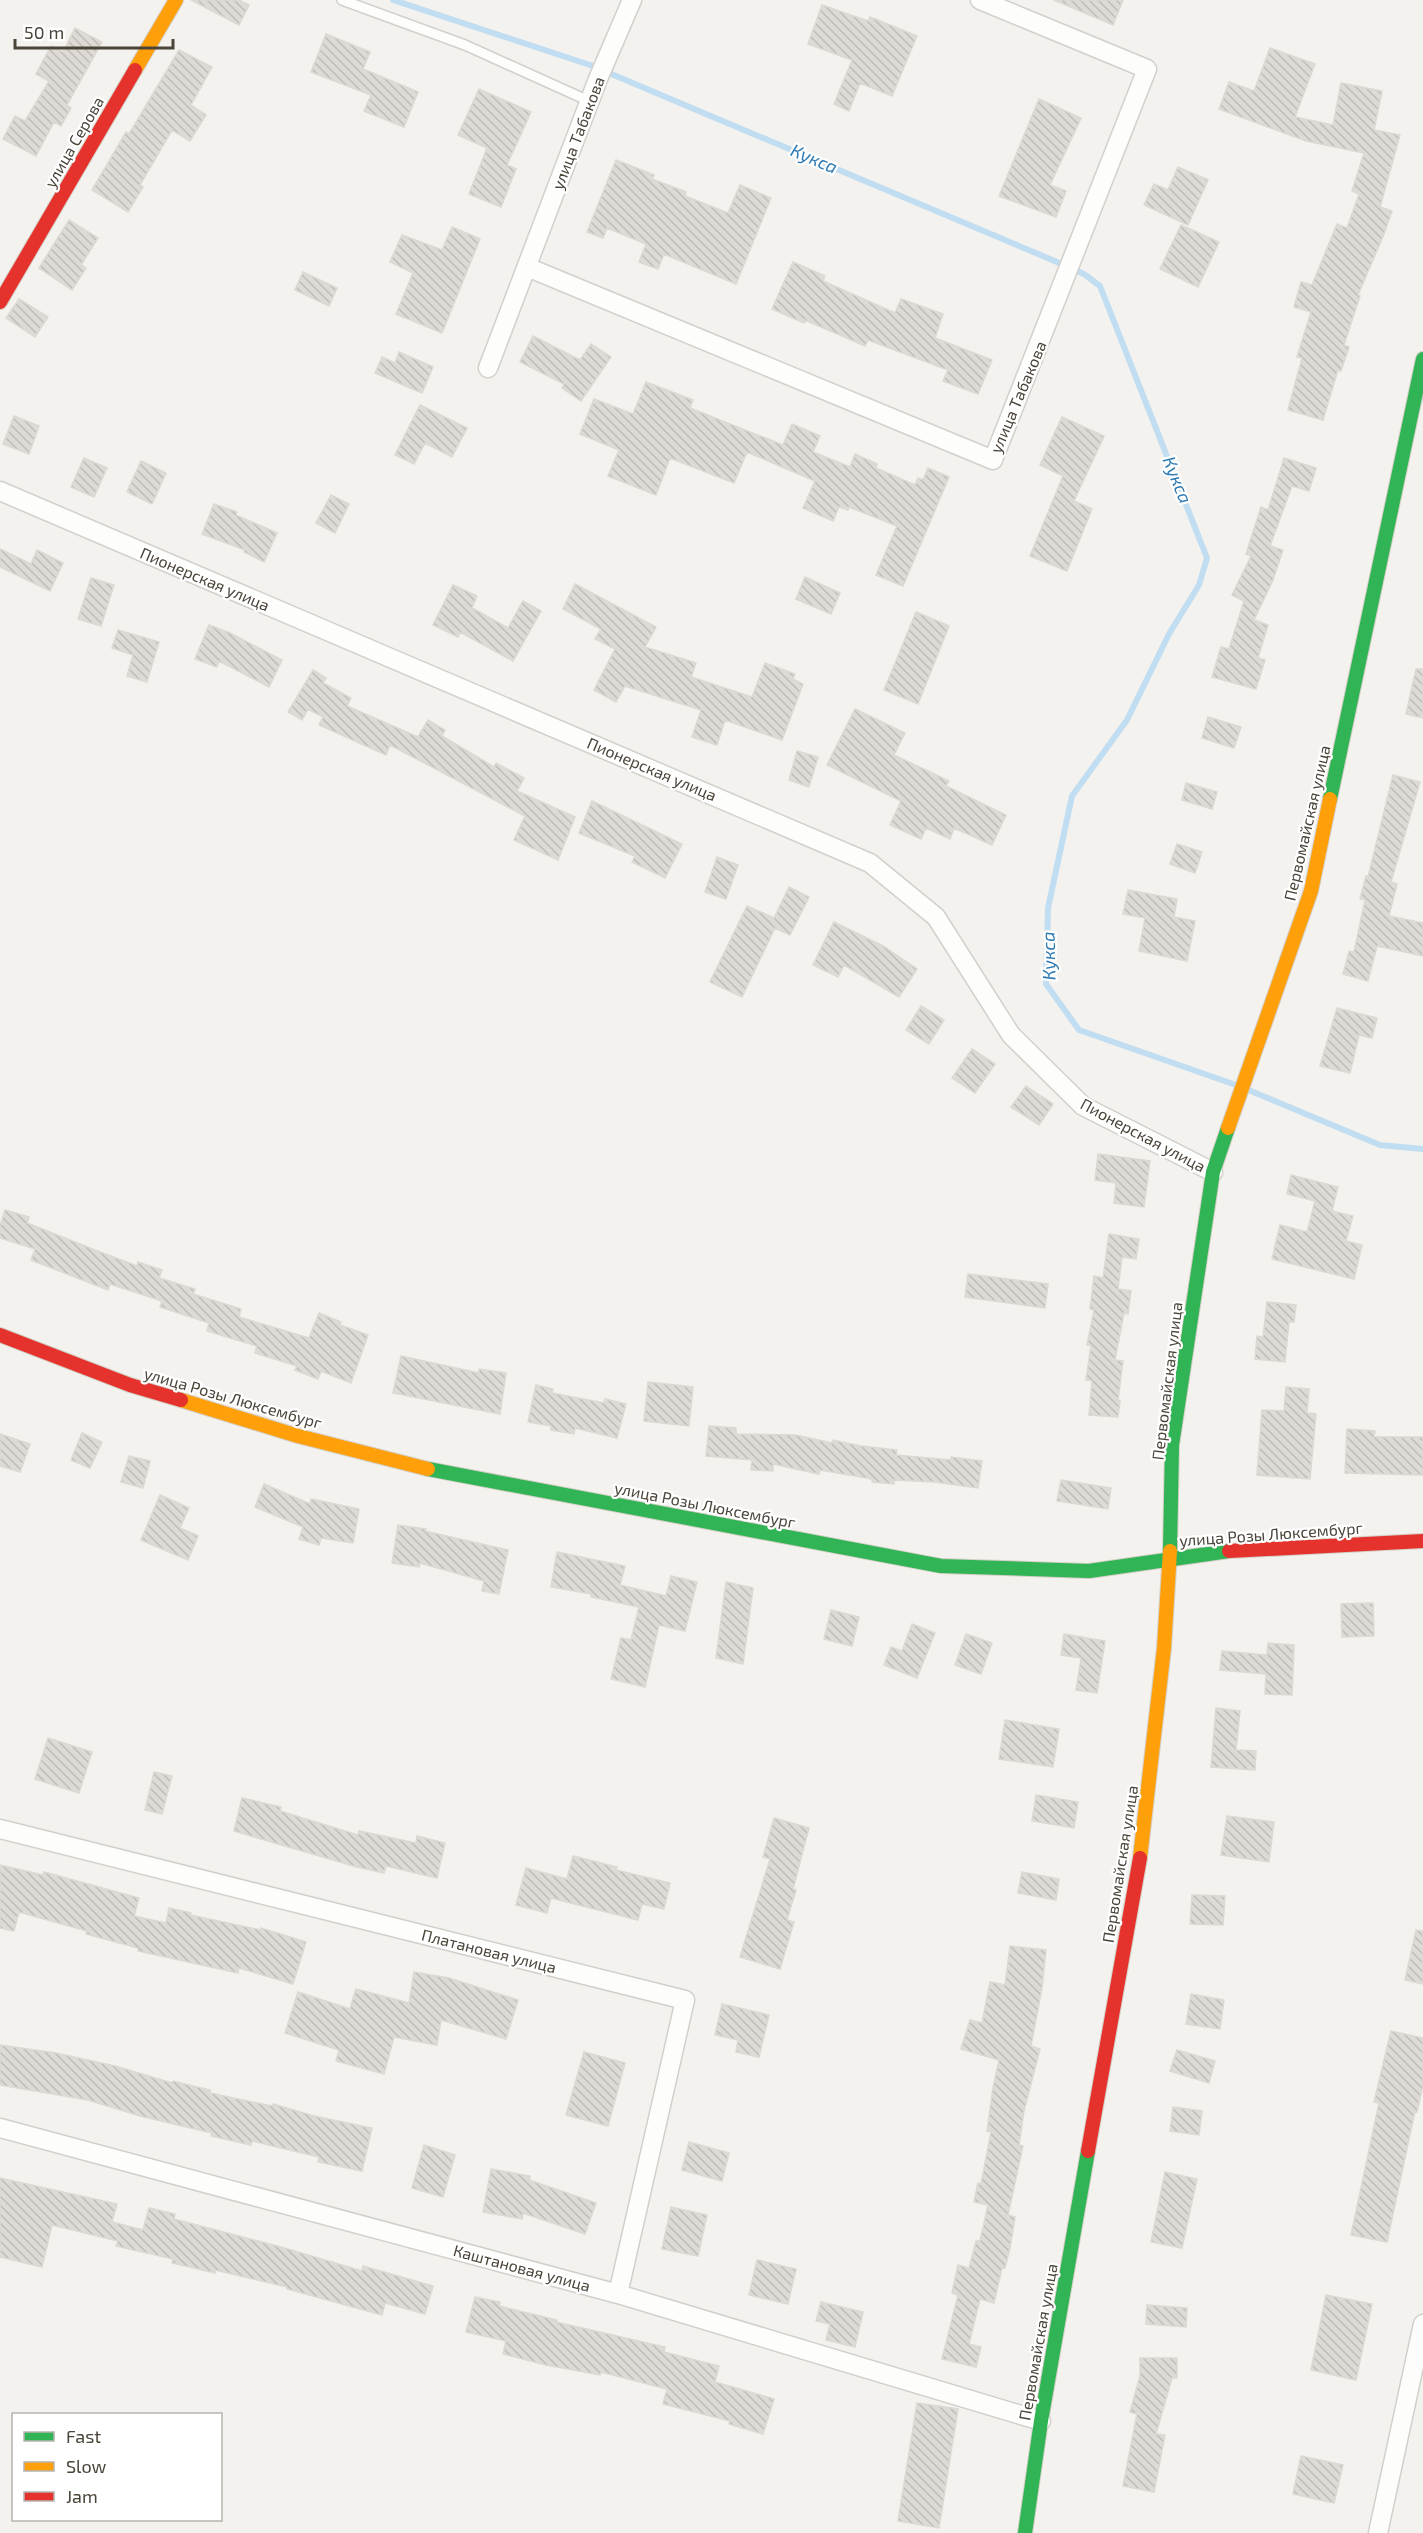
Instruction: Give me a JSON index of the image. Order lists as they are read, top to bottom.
{
  "streets": {
    "street": [
      "улица Табакова",
      "улица Серова",
      "Пионерская улица",
      "Первомайская улица",
      "улица Розы Люксембург",
      "Платановая улица",
      "Каштановая улица"
    ]
  },
  "crossings": [
    ["Пионерская улица", "Первомайская улица"],
    ["Первомайская улица", "улица Розы Люксембург"],
    ["Первомайская улица", "Каштановая улица"],
    ["Платановая улица", "Каштановая улица"]
  ],
  "water": ["Кукса"],
  "legend": ["Fast", "Slow", "Jam"],
  "scale_bar": "50 m"
}
